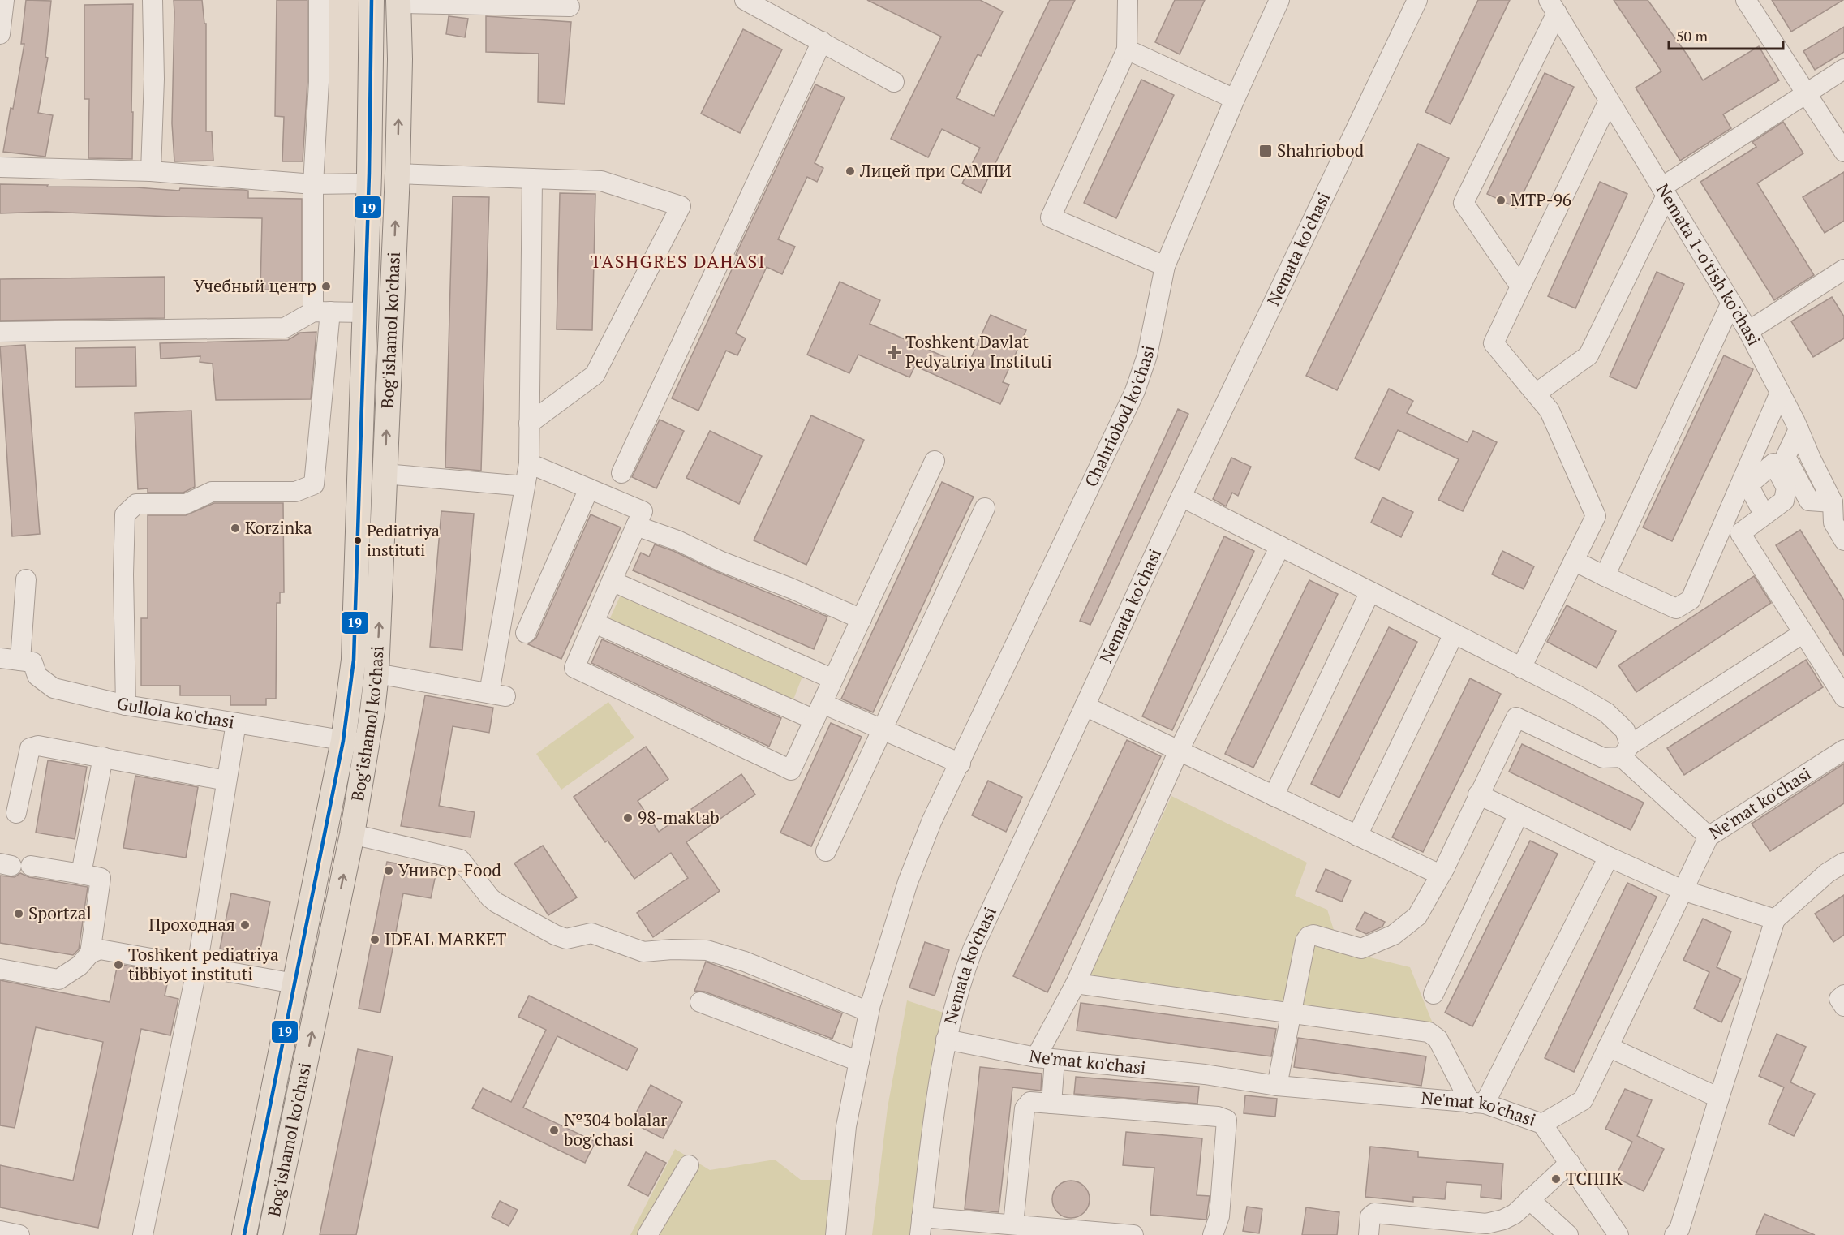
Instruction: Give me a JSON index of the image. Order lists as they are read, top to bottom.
{
  "streets": {
    "main road": ["Bog'ishamol ko'chasi"],
    "street": [
      "Nemata ko'chasi",
      "Nemata 1-o'tish ko'chasi",
      "Chahriobod ko'chasi",
      "Gullola ko'chasi",
      "Ne'mat ko'chasi"
    ]
  },
  "crossings": [
    ["Nemata ko'chasi", "Ne'mat ko'chasi"],
    ["Bog'ishamol ko'chasi", "Gullola ko'chasi"]
  ],
  "districts": ["TASHGRES DAHASI"],
  "places": {
    "transit": ["Shahriobod"],
    "other": [
      "Лицей при САМПИ",
      "MTP-96",
      "Учебный центр",
      "Korzinka",
      "Pediatriya instituti",
      "98-maktab",
      "Универ-Food",
      "Sportzal",
      "Проходная",
      "IDEAL MARKET",
      "Toshkent pediatriya tibbiyot instituti",
      "№304 bolalar bog'chasi",
      "ТСППК"
    ],
    "health": ["Toshkent Davlat Pedyatriya Instituti"]
  },
  "lines": ["transit line 19"],
  "scale_bar": "50 m"
}
